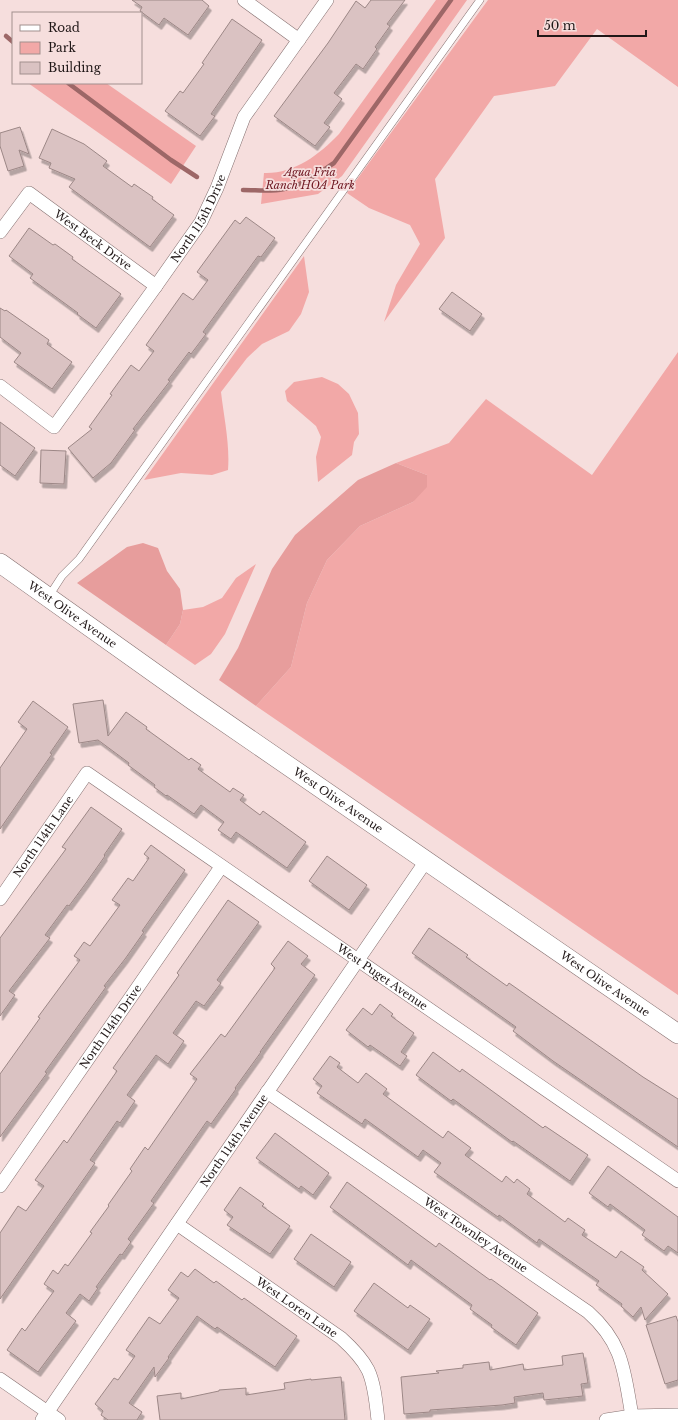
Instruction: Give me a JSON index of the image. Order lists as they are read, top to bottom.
{
  "streets": {
    "main road": ["West Olive Avenue"],
    "street": [
      "North 115th Drive",
      "West Beck Drive",
      "North 114th Lane",
      "West Puget Avenue",
      "North 114th Drive",
      "North 114th Avenue",
      "West Townley Avenue",
      "West Loren Lane"
    ]
  },
  "crossings": [
    ["North 115th Drive", "West Beck Drive"],
    ["West Olive Avenue", "North 114th Avenue"],
    ["North 114th Lane", "West Puget Avenue"],
    ["West Puget Avenue", "North 114th Drive"],
    ["West Puget Avenue", "North 114th Avenue"],
    ["North 114th Avenue", "West Townley Avenue"],
    ["North 114th Avenue", "West Loren Lane"]
  ],
  "parks": ["Agua Fria Ranch HOA Park"],
  "legend": ["Road", "Park", "Building"],
  "scale_bar": "50 m"
}
